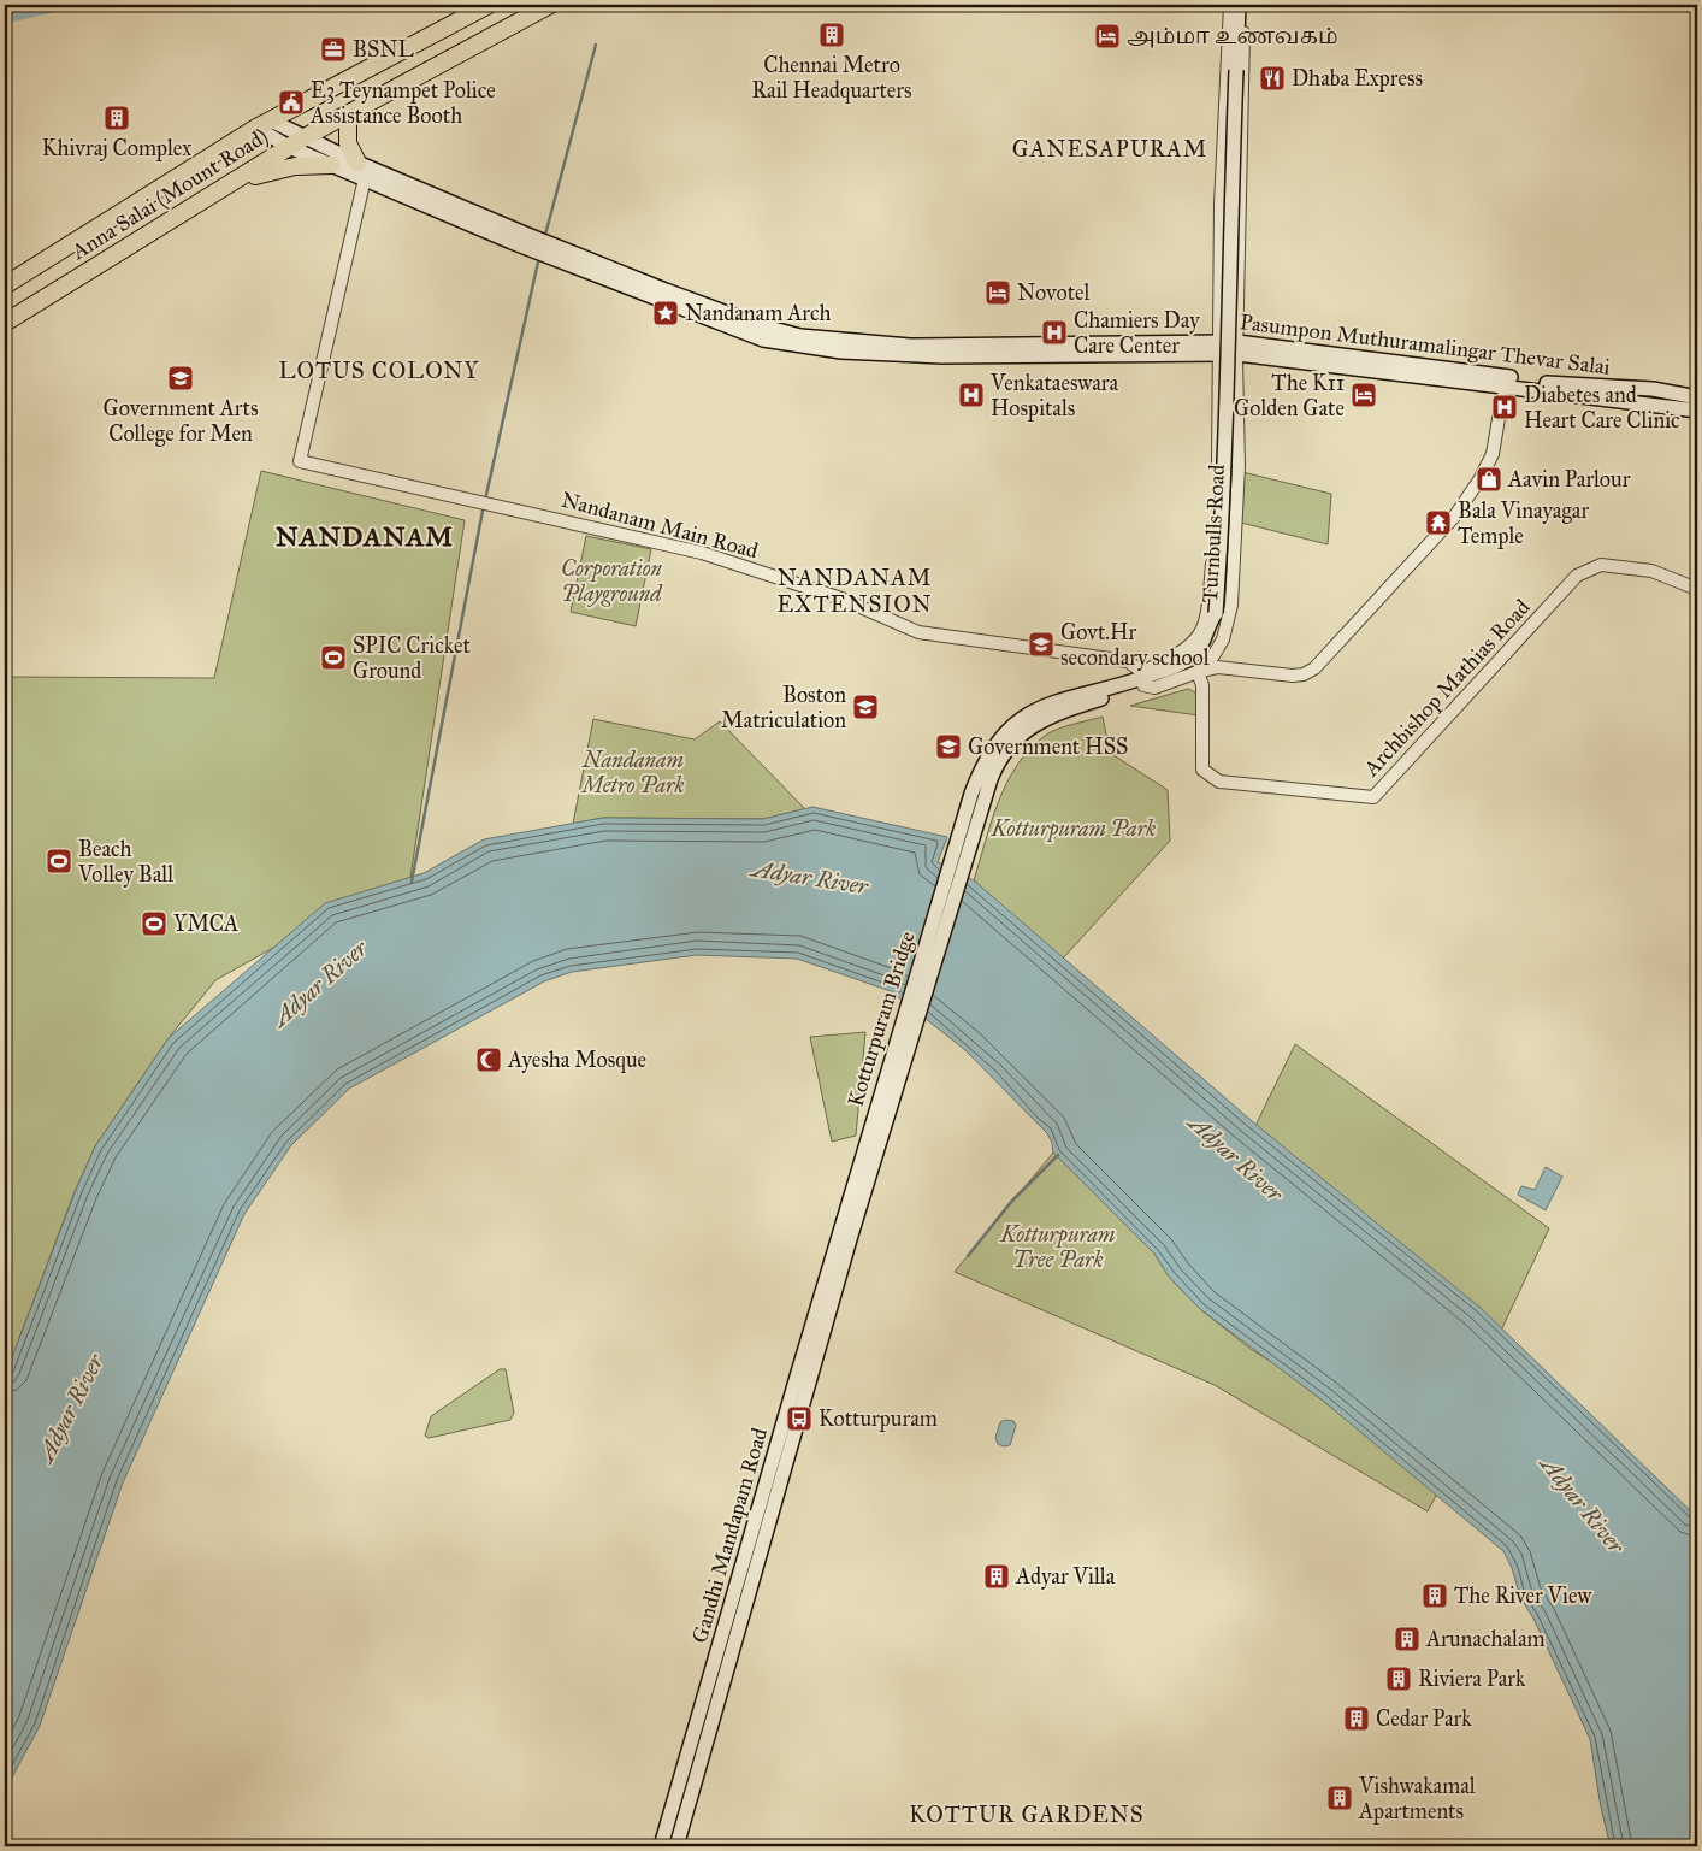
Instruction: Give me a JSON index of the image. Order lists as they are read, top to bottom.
{
  "streets": {
    "main road": [
      "Anna Salai (Mount Road)",
      "Pasumpon Muthuramalingar Thevar Salai",
      "Turnbulls Road",
      "Kotturpuram Bridge",
      "Gandhi Mandapam Road"
    ],
    "street": ["Nandanam Main Road", "Archbishop Mathias Road"]
  },
  "crossings": [
    ["Pasumpon Muthuramalingar Thevar Salai", "Turnbulls Road"],
    ["Nandanam Main Road", "Turnbulls Road"],
    ["Turnbulls Road", "Archbishop Mathias Road"],
    ["Turnbulls Road", "Kotturpuram Bridge"],
    ["Kotturpuram Bridge", "Gandhi Mandapam Road"]
  ],
  "districts": [
    "GANESAPURAM",
    "LOTUS COLONY",
    "NANDANAM",
    "NANDANAM EXTENSION",
    "KOTTUR GARDENS"
  ],
  "water": ["Adyar River"],
  "parks": [
    "Corporation Playground",
    "Nandanam Metro Park",
    "Kotturpuram Park",
    "Kotturpuram Tree Park"
  ],
  "places": {
    "building": [
      "Chennai Metro Rail Headquarters",
      "Khivraj Complex",
      "Adyar Villa",
      "The River View",
      "Arunachalam",
      "Riviera Park",
      "Cedar Park",
      "Vishwakamal Apartments"
    ],
    "hotel": ["அம்மா உணவகம்", "Novotel", "The K11 Golden Gate"],
    "office": ["BSNL"],
    "restaurant": ["Dhaba Express"],
    "public building": ["E3 Teynampet Police Assistance Booth"],
    "place": ["Nandanam Arch"],
    "hospital": ["Chamiers Day Care Center", "Venkataeswara Hospitals", "Diabetes and Heart Care Clinic"],
    "school or university": [
      "Government Arts College for Men",
      "Govt.Hr secondary school",
      "Boston Matriculation",
      "Government HSS"
    ],
    "shop": ["Aavin Parlour"],
    "temple": ["Bala Vinayagar Temple"],
    "sports": ["SPIC Cricket Ground", "Beach Volley Ball", "YMCA"],
    "mosque": ["Ayesha Mosque"],
    "bus stop": ["Kotturpuram"]
  }
}
